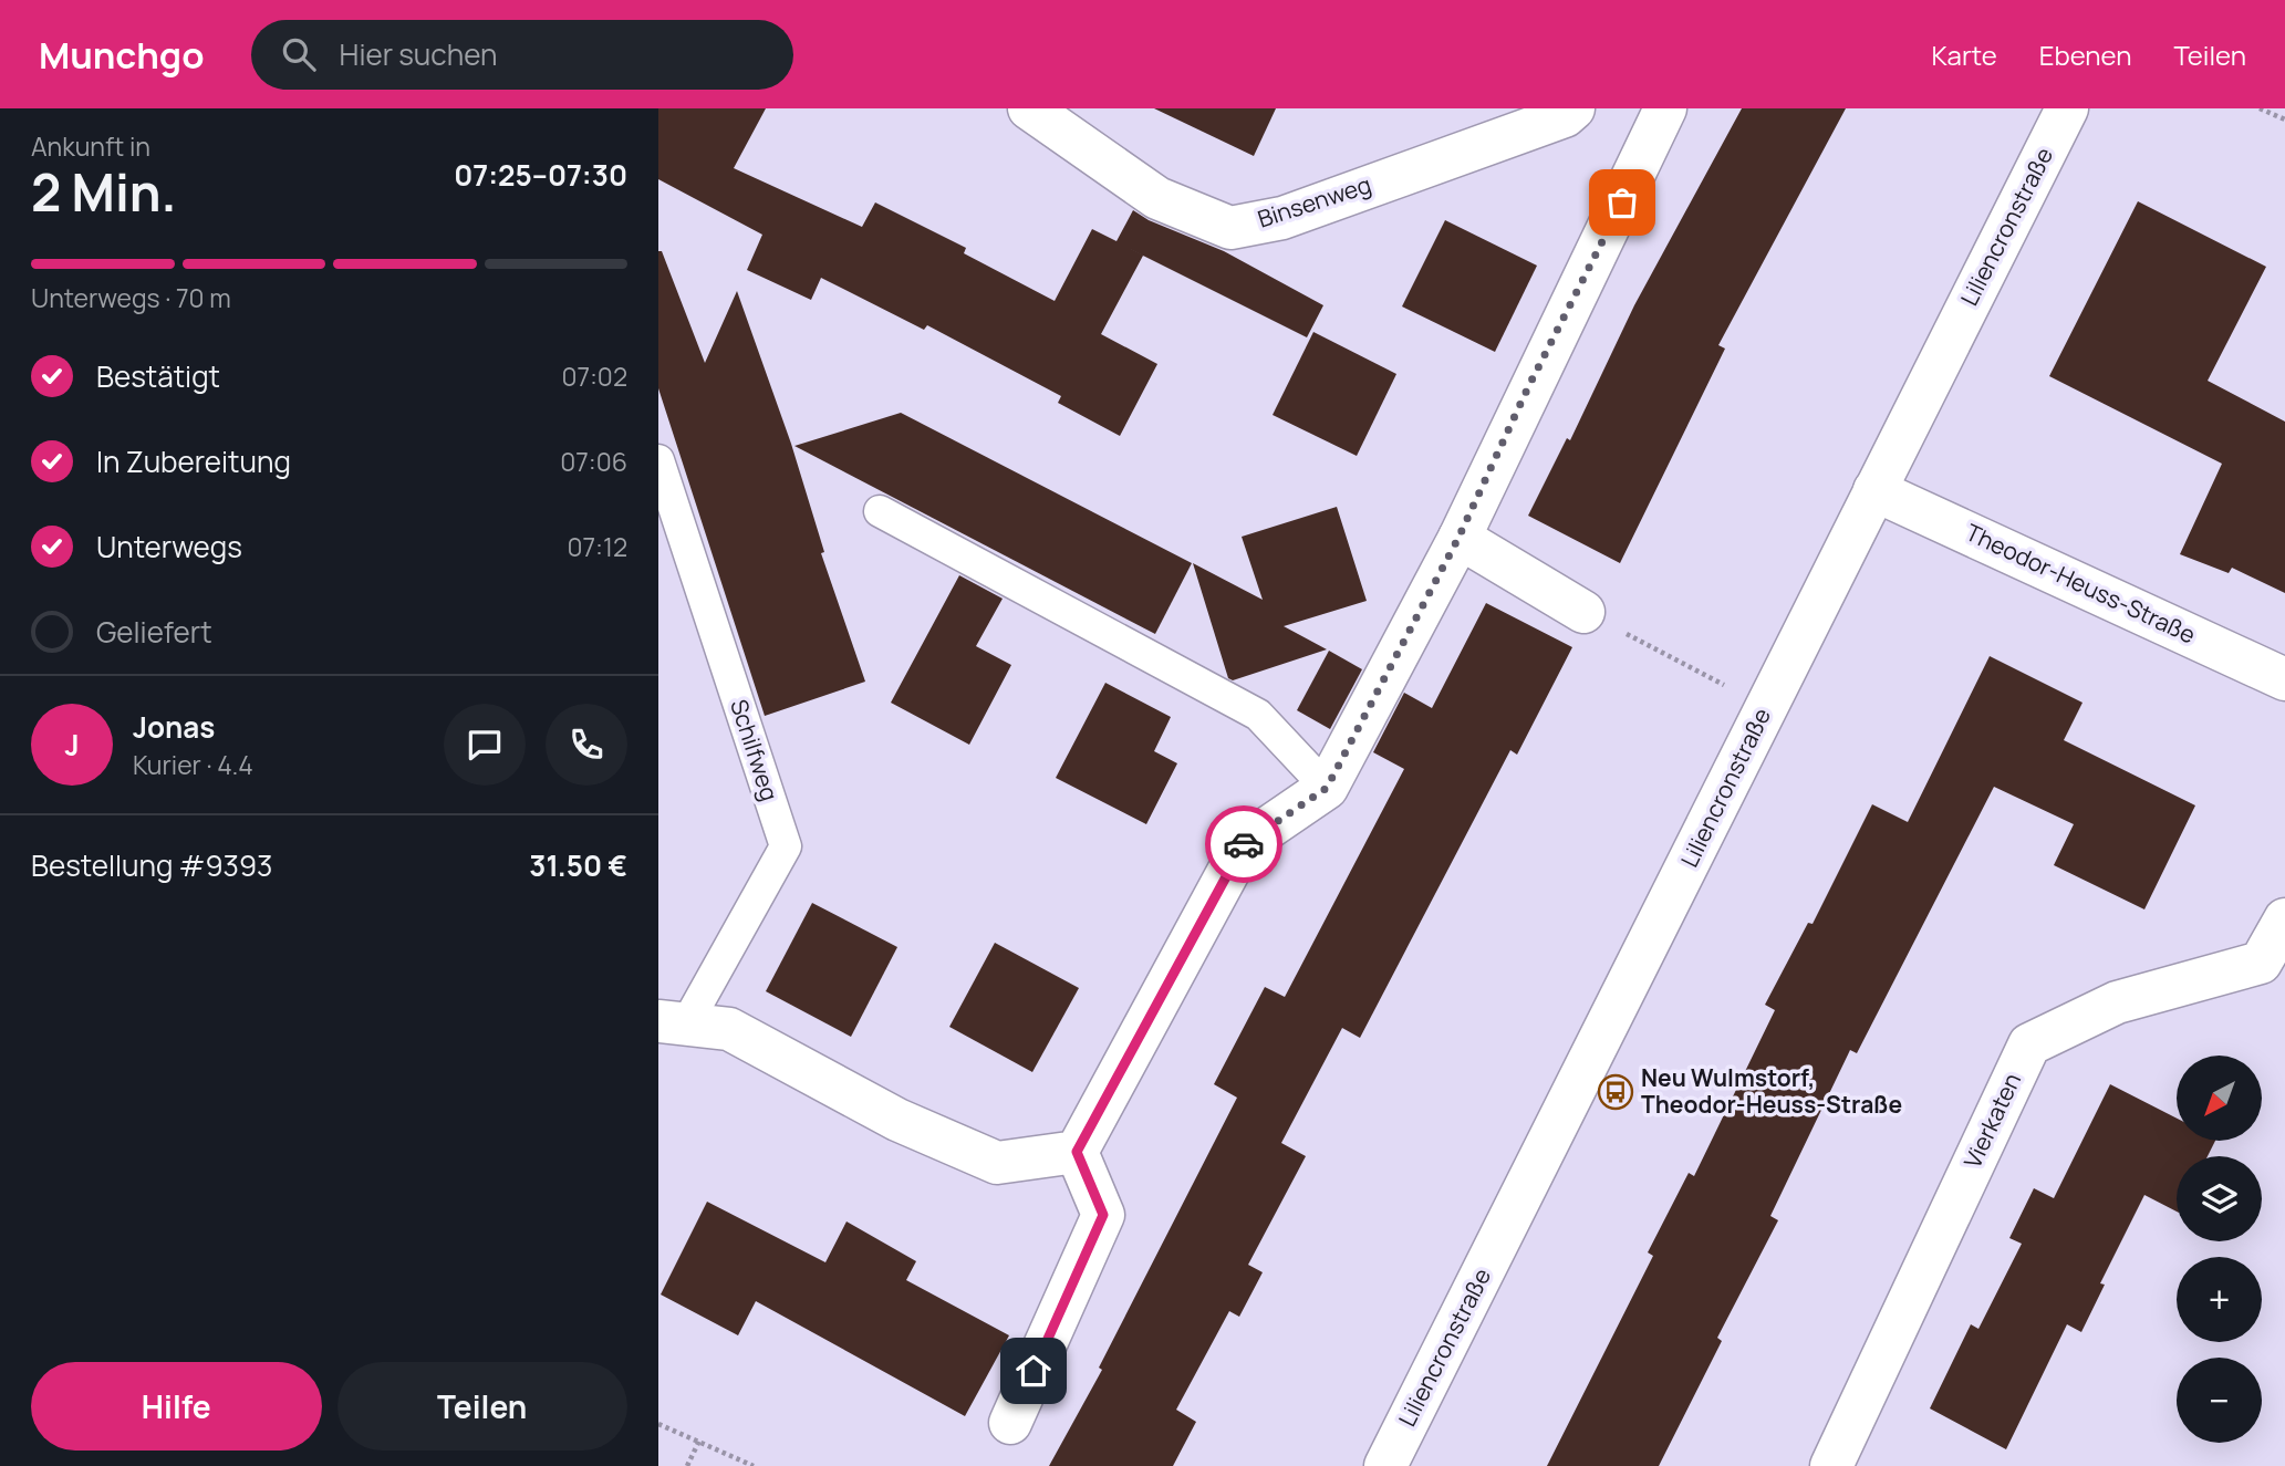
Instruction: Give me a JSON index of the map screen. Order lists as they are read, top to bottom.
{
  "streets": {
    "street": [
      "Binsenweg",
      "Liliencronstraße",
      "Theodor-Heuss-Straße",
      "Schilfweg",
      "Vierkaten"
    ]
  },
  "crossings": [
    ["Liliencronstraße", "Theodor-Heuss-Straße"]
  ],
  "places": {
    "bus stop": ["Neu Wulmstorf, Theodor-Heuss-Straße"]
  },
  "north": "bottom left",
  "page": {
    "header": "Munchgo",
    "search": "Hier suchen",
    "nav": ["Karte", "Ebenen", "Teilen"],
    "heading": ["2 Min.", "Ankunft in", "07:25–07:30"],
    "panel": [
      "Jonas",
      "Kurier · 4.4",
      "Bestellung #9393",
      "31.50 €"
    ],
    "bar": "Unterwegs · 70 m",
    "list": [
      ["Bestätigt", "07:02"],
      ["In Zubereitung", "07:06"],
      ["Unterwegs", "07:12"],
      "Geliefert"
    ],
    "round": "J",
    "map_buttons": ["+", "−"],
    "buttons": ["Hilfe", "Teilen"]
  }
}
